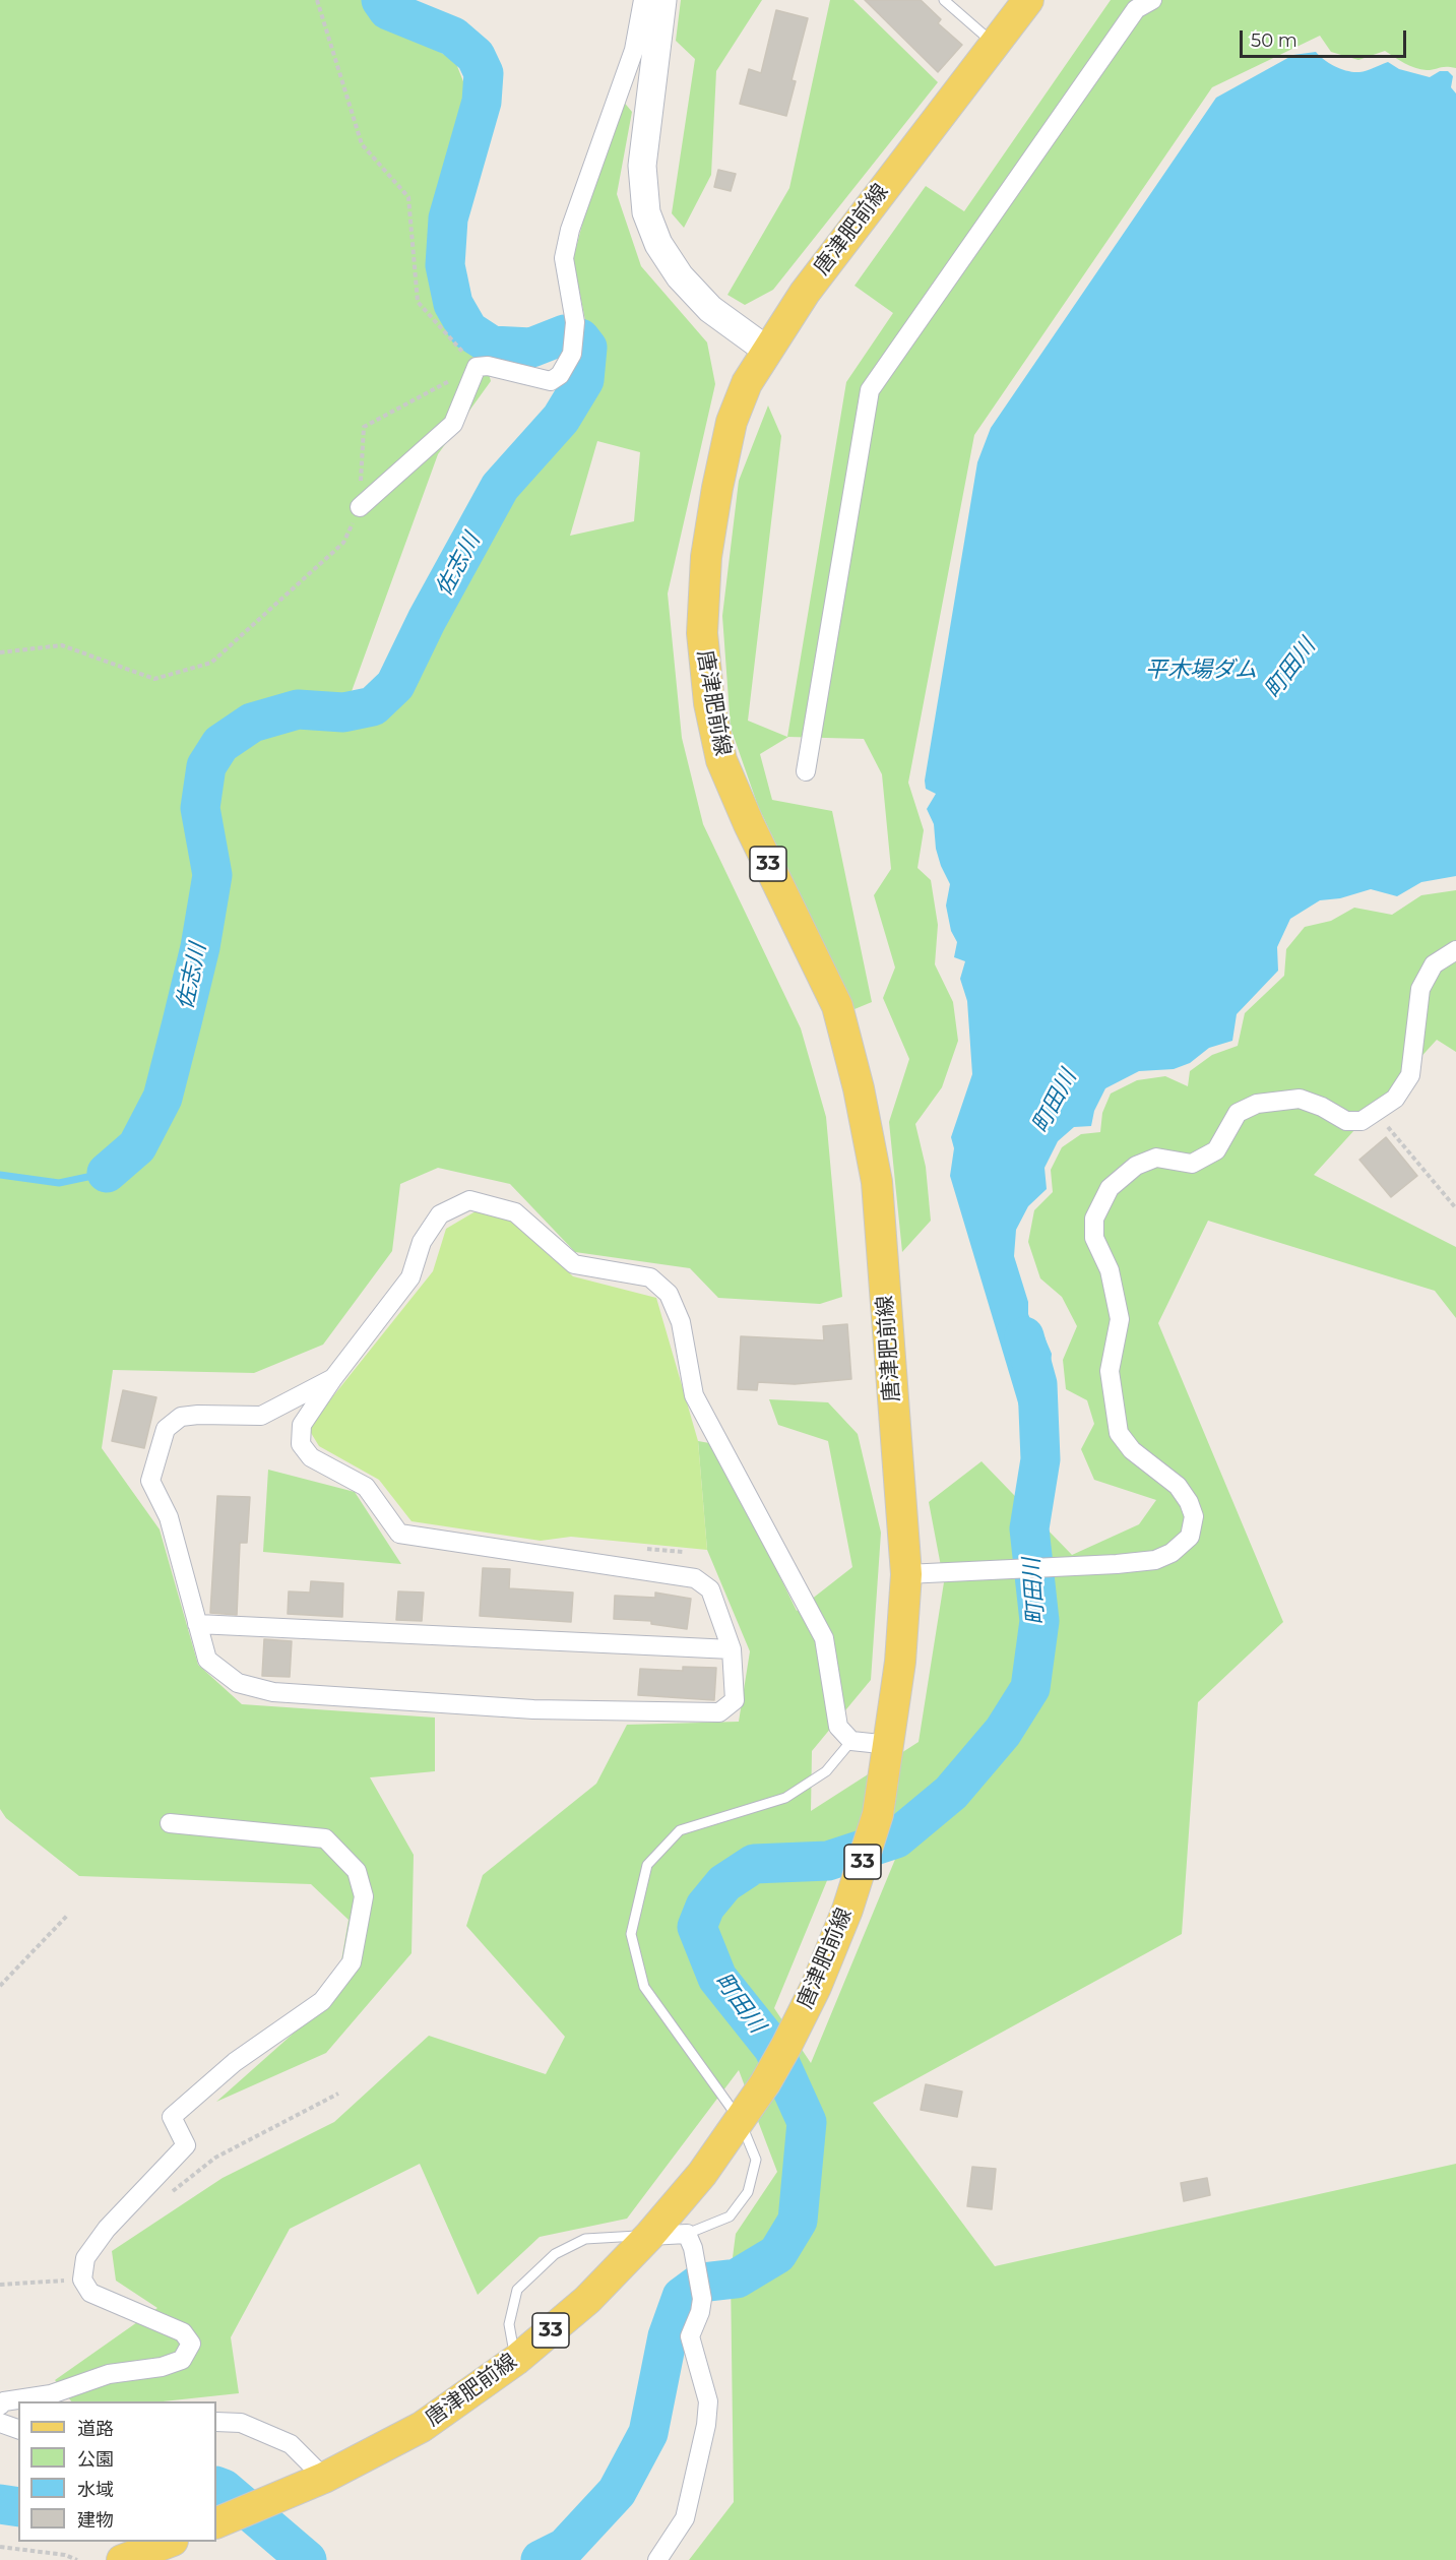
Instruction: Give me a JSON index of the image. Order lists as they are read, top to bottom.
{
  "streets": {
    "main road": ["唐津肥前線", "33"]
  },
  "water": ["佐志川", "町田川", "平木場ダム"],
  "legend": [
    "道路",
    "公園",
    "水域",
    "建物"
  ],
  "scale_bar": "50 m"
}
